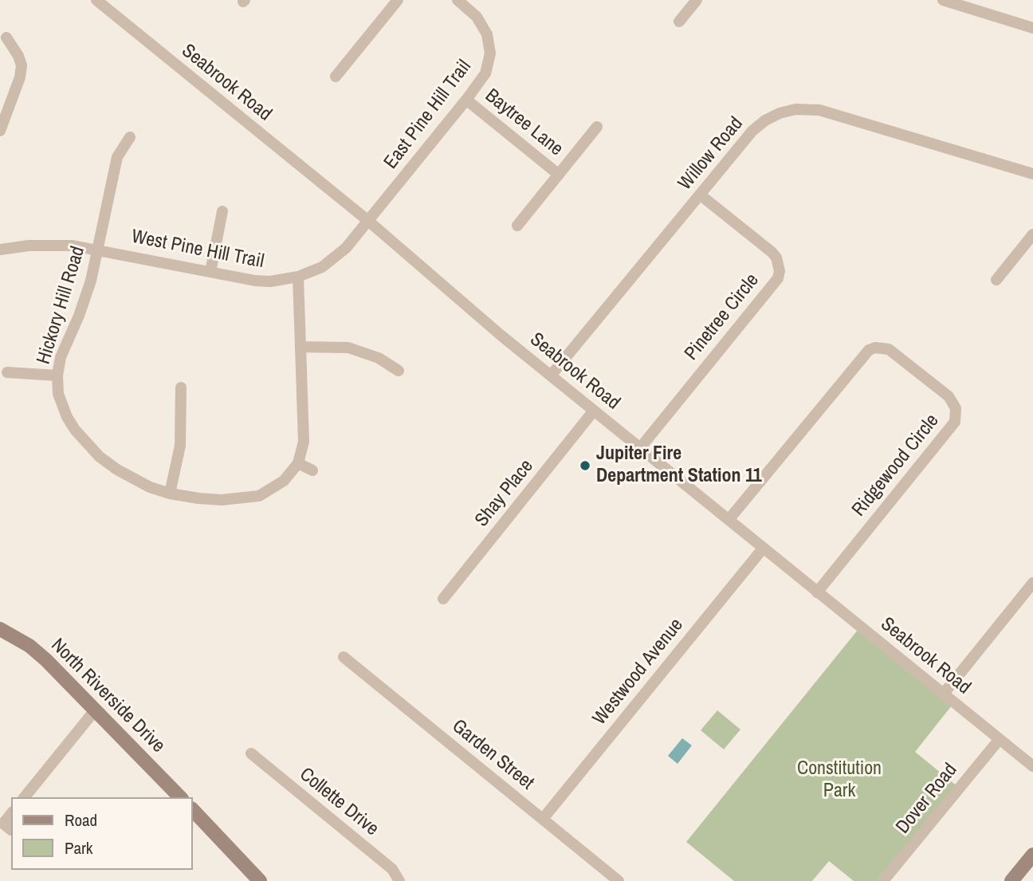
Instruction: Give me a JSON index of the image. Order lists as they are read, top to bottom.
{
  "streets": {
    "street": [
      "Seabrook Road",
      "East Pine Hill Trail",
      "Baytree Lane",
      "Willow Road",
      "West Pine Hill Trail",
      "Hickory Hill Road",
      "Pinetree Circle",
      "Ridgewood Circle",
      "Shay Place",
      "Westwood Avenue",
      "North Riverside Drive",
      "Garden Street",
      "Dover Road",
      "Collette Drive"
    ]
  },
  "crossings": [
    ["Seabrook Road", "East Pine Hill Trail"],
    ["Seabrook Road", "Willow Road"],
    ["Seabrook Road", "West Pine Hill Trail"],
    ["Seabrook Road", "Pinetree Circle"],
    ["Seabrook Road", "Ridgewood Circle"],
    ["Seabrook Road", "Shay Place"],
    ["Seabrook Road", "Westwood Avenue"],
    ["Seabrook Road", "Dover Road"],
    ["East Pine Hill Trail", "Baytree Lane"],
    ["East Pine Hill Trail", "West Pine Hill Trail"],
    ["Willow Road", "Pinetree Circle"],
    ["West Pine Hill Trail", "Hickory Hill Road"],
    ["Westwood Avenue", "Garden Street"]
  ],
  "parks": ["Constitution Park"],
  "places": ["Jupiter Fire Department Station 11"],
  "legend": ["Road", "Park"]
}
